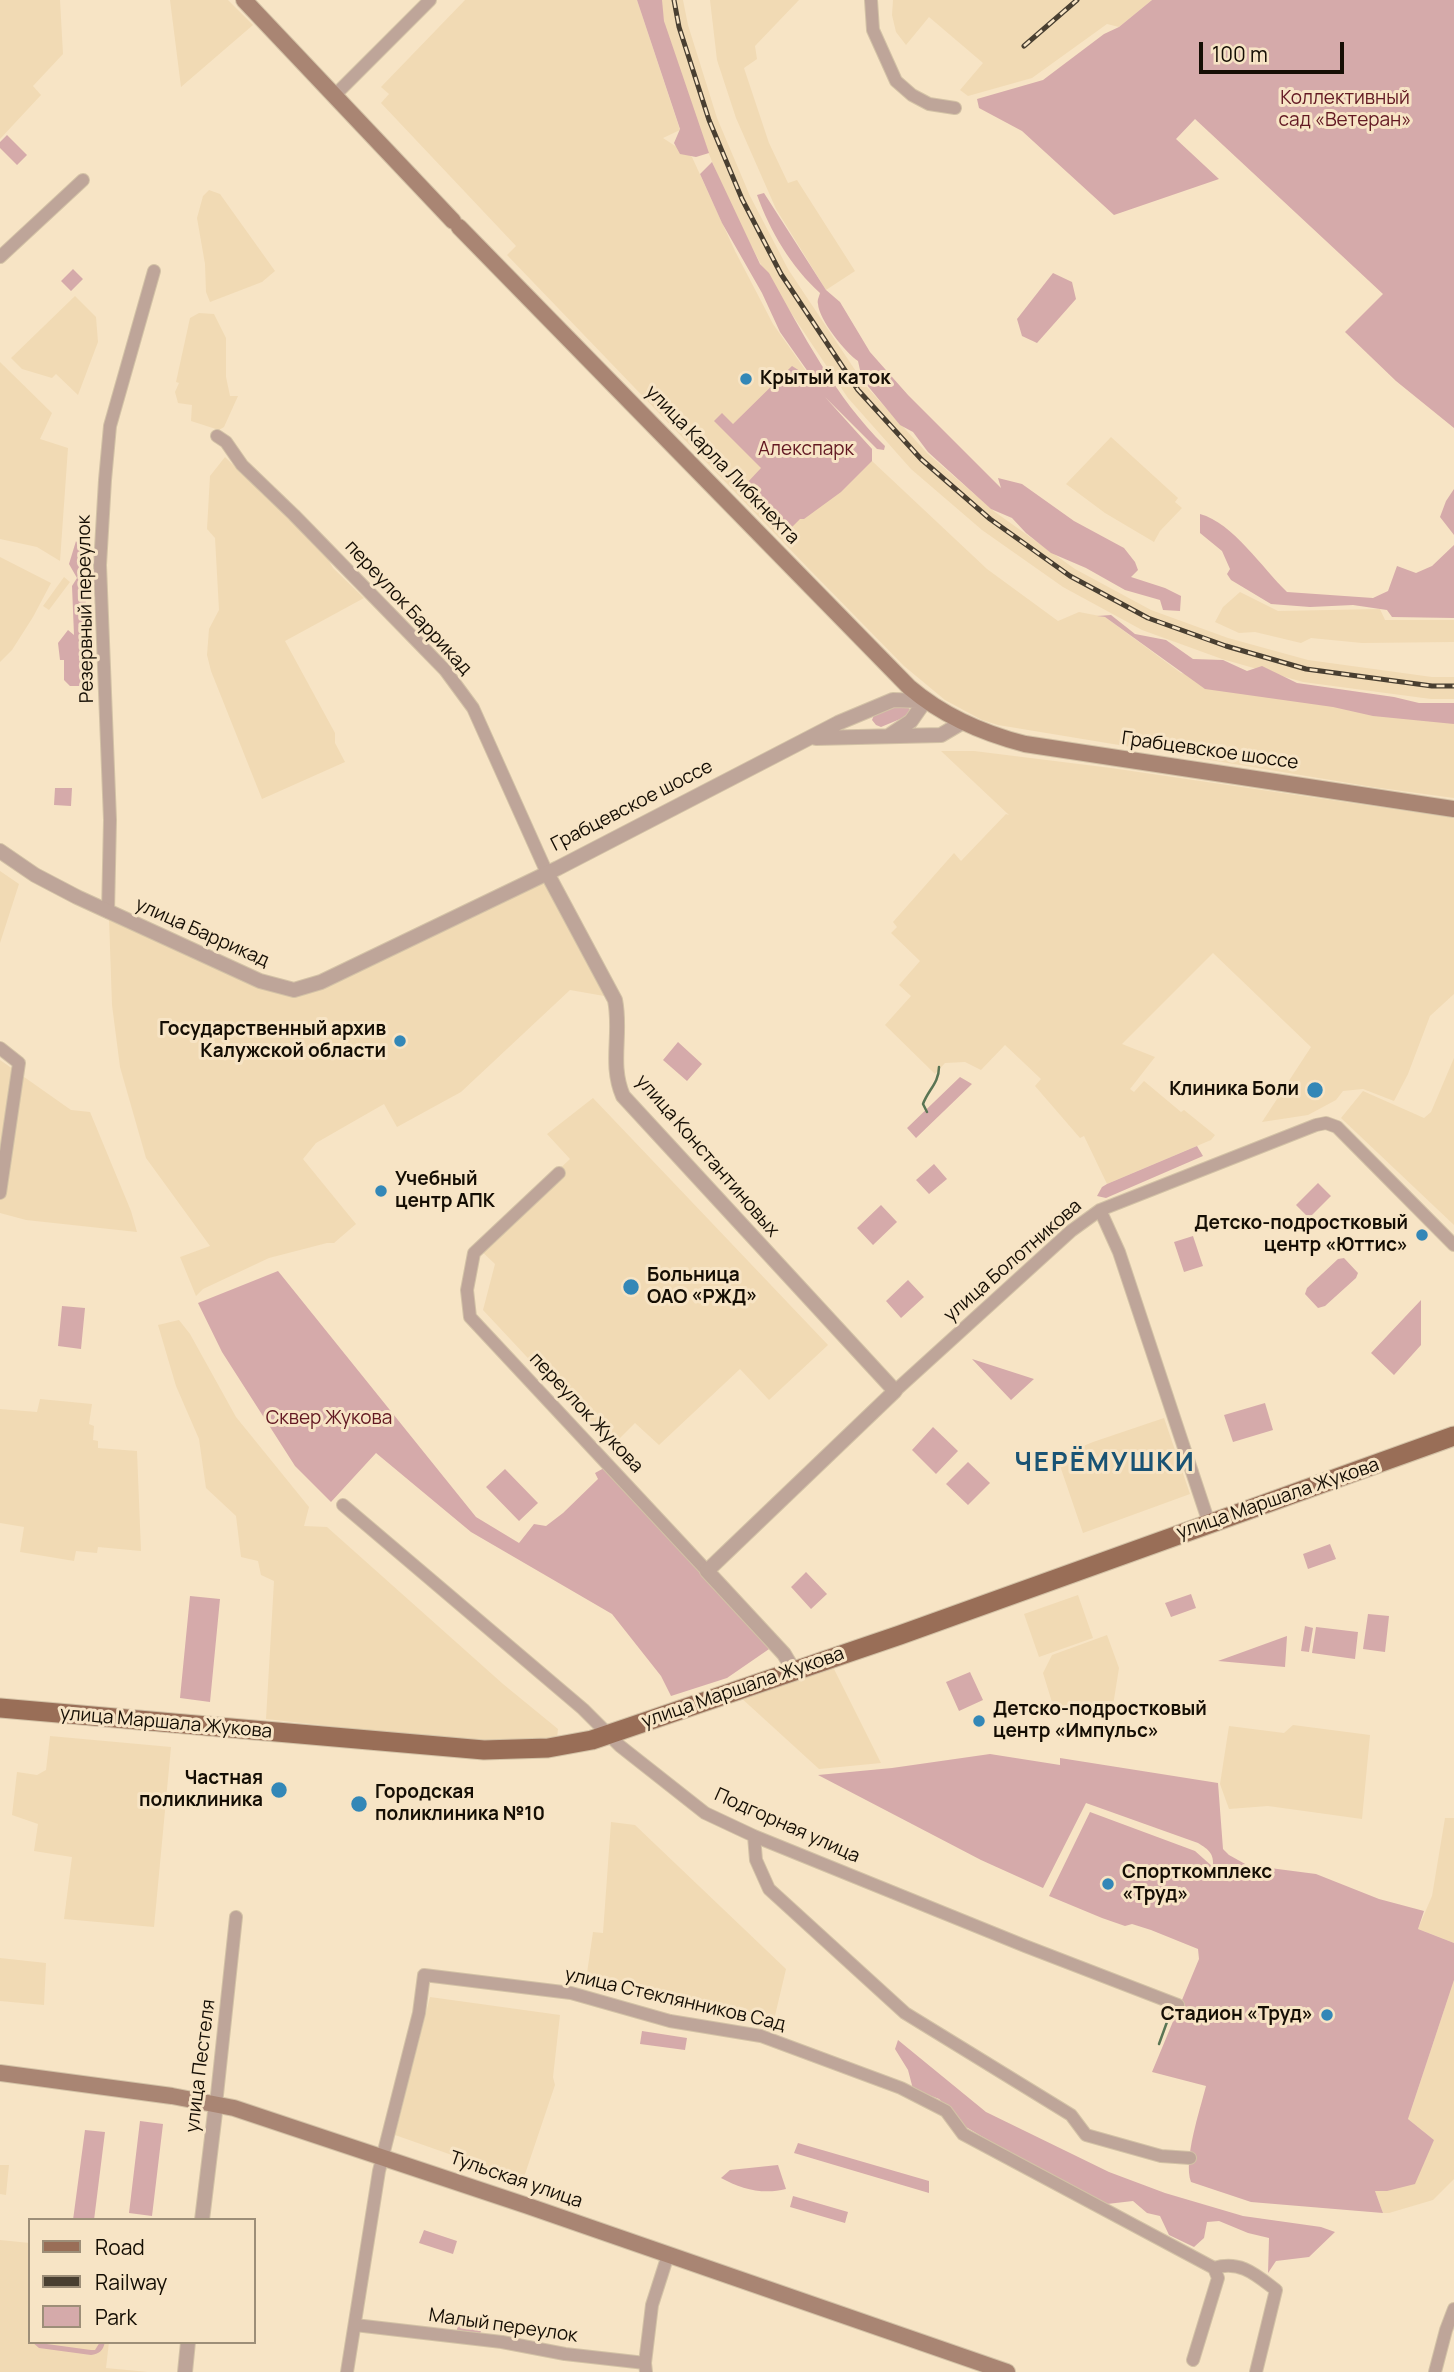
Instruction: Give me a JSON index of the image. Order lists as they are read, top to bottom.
{
  "streets": {
    "main road": [
      "улица Карла Либкнехта",
      "Грабцевское шоссе",
      "улица Маршала Жукова",
      "Тульская улица"
    ],
    "street": [
      "переулок Баррикад",
      "Резервный переулок",
      "улица Баррикад",
      "улица Константиновых",
      "улица Болотникова",
      "переулок Жукова",
      "Подгорная улица",
      "улица Стеклянников Сад",
      "улица Пестеля",
      "Малый переулок"
    ]
  },
  "crossings": [
    ["улица Карла Либкнехта", "Грабцевское шоссе"],
    ["переулок Баррикад", "Грабцевское шоссе"],
    ["переулок Баррикад", "улица Баррикад"],
    ["переулок Баррикад", "улица Константиновых"],
    ["Резервный переулок", "улица Баррикад"],
    ["Грабцевское шоссе", "улица Баррикад"],
    ["Грабцевское шоссе", "улица Константиновых"],
    ["улица Баррикад", "улица Константиновых"],
    ["улица Константиновых", "улица Болотникова"],
    ["улица Болотникова", "переулок Жукова"],
    ["переулок Жукова", "улица Маршала Жукова"],
    ["улица Маршала Жукова", "Подгорная улица"],
    ["улица Стеклянников Сад", "Тульская улица"],
    ["улица Пестеля", "Тульская улица"],
    ["Тульская улица", "Малый переулок"]
  ],
  "districts": ["ЧЕРЁМУШКИ"],
  "parks": ["Коллективный сад «Ветеран»", "Алекспарк", "Сквер Жукова"],
  "places": [
    "Крытый каток",
    "Государственный архив Калужской области",
    "Клиника Боли",
    "Учебный центр АПК",
    "Детско-подростковый центр «Юттис»",
    "Больница ОАО «РЖД»",
    "Детско-подростковый центр «Импульс»",
    "Частная поликлиника",
    "Городская поликлиника №10",
    "Спорткомплекс «Труд»",
    "Стадион «Труд»"
  ],
  "legend": ["Road", "Railway", "Park"],
  "scale_bar": "100 m"
}
